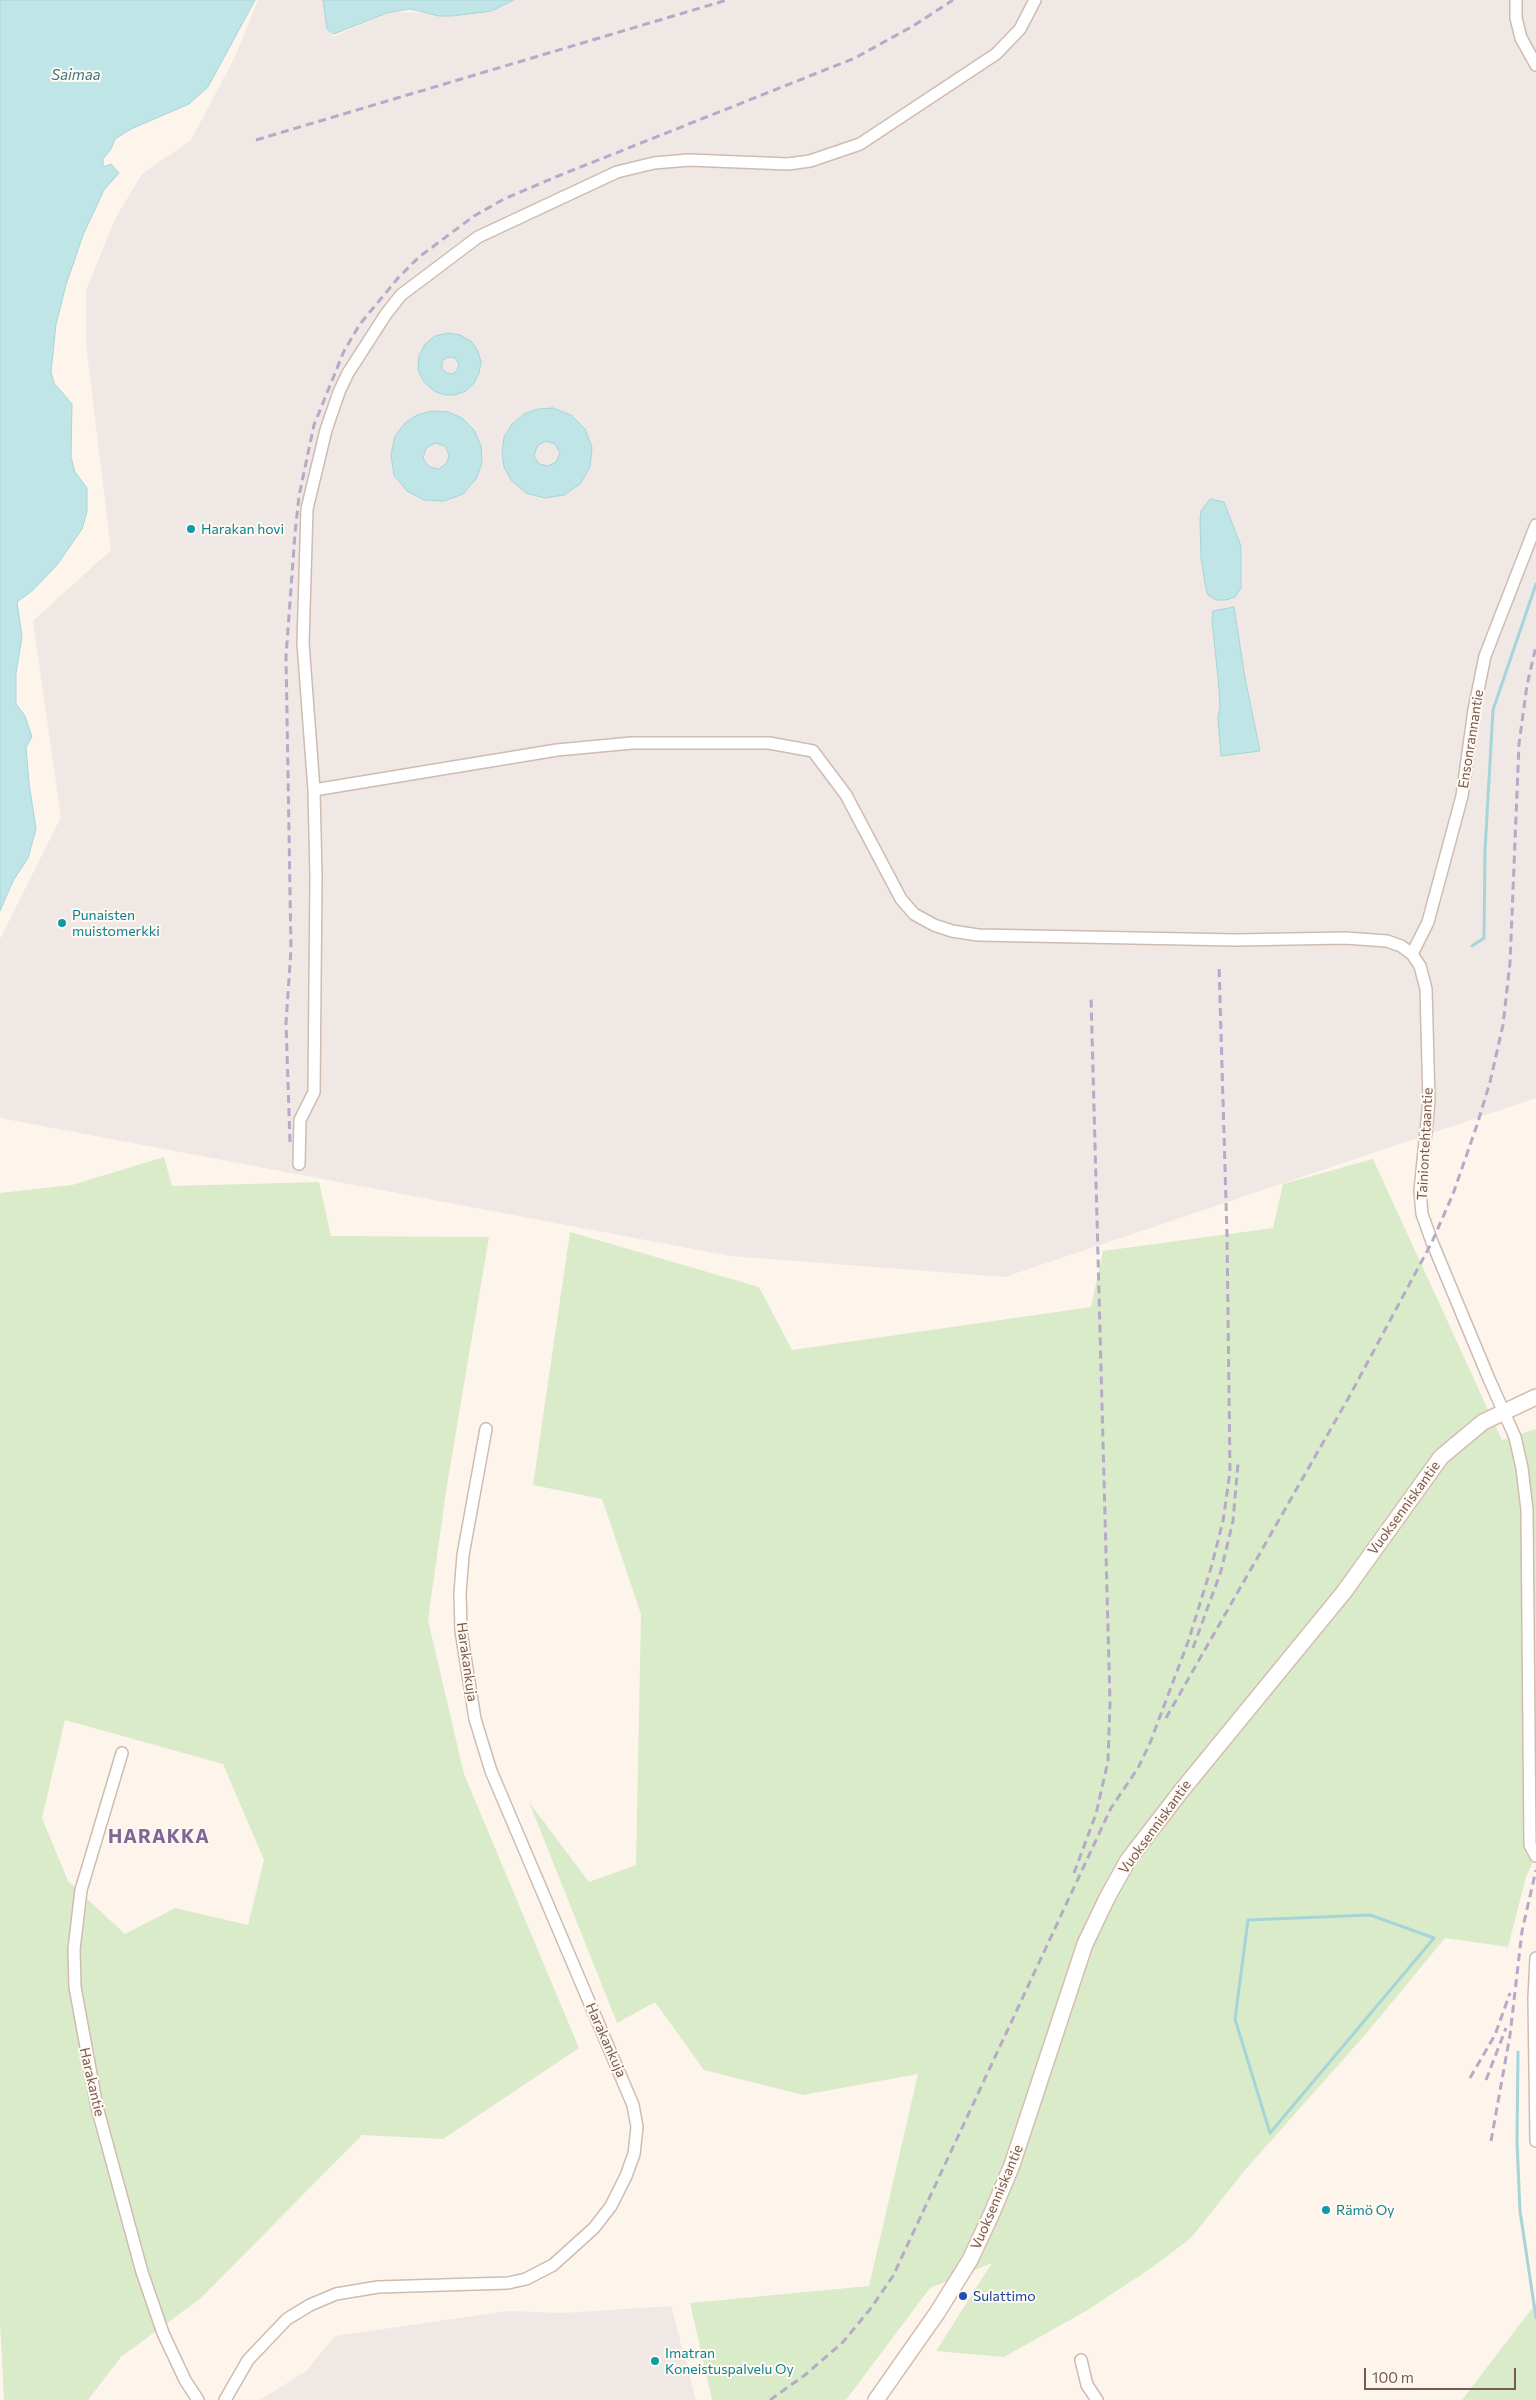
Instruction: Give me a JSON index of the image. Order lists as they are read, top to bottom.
{
  "streets": {
    "street": [
      "Ensonrannantie",
      "Tainiontehtaantie",
      "Vuoksenniskantie",
      "Harakankuja",
      "Harakantie"
    ]
  },
  "crossings": [
    ["Ensonrannantie", "Tainiontehtaantie"],
    ["Tainiontehtaantie", "Vuoksenniskantie"]
  ],
  "districts": ["HARAKKA"],
  "water": ["Saimaa"],
  "places": [
    "Harakan hovi",
    "Punaisten muistomerkki",
    "Rämö Oy",
    "Sulattimo",
    "Imatran Koneistuspalvelu Oy"
  ],
  "scale_bar": "100 m"
}
